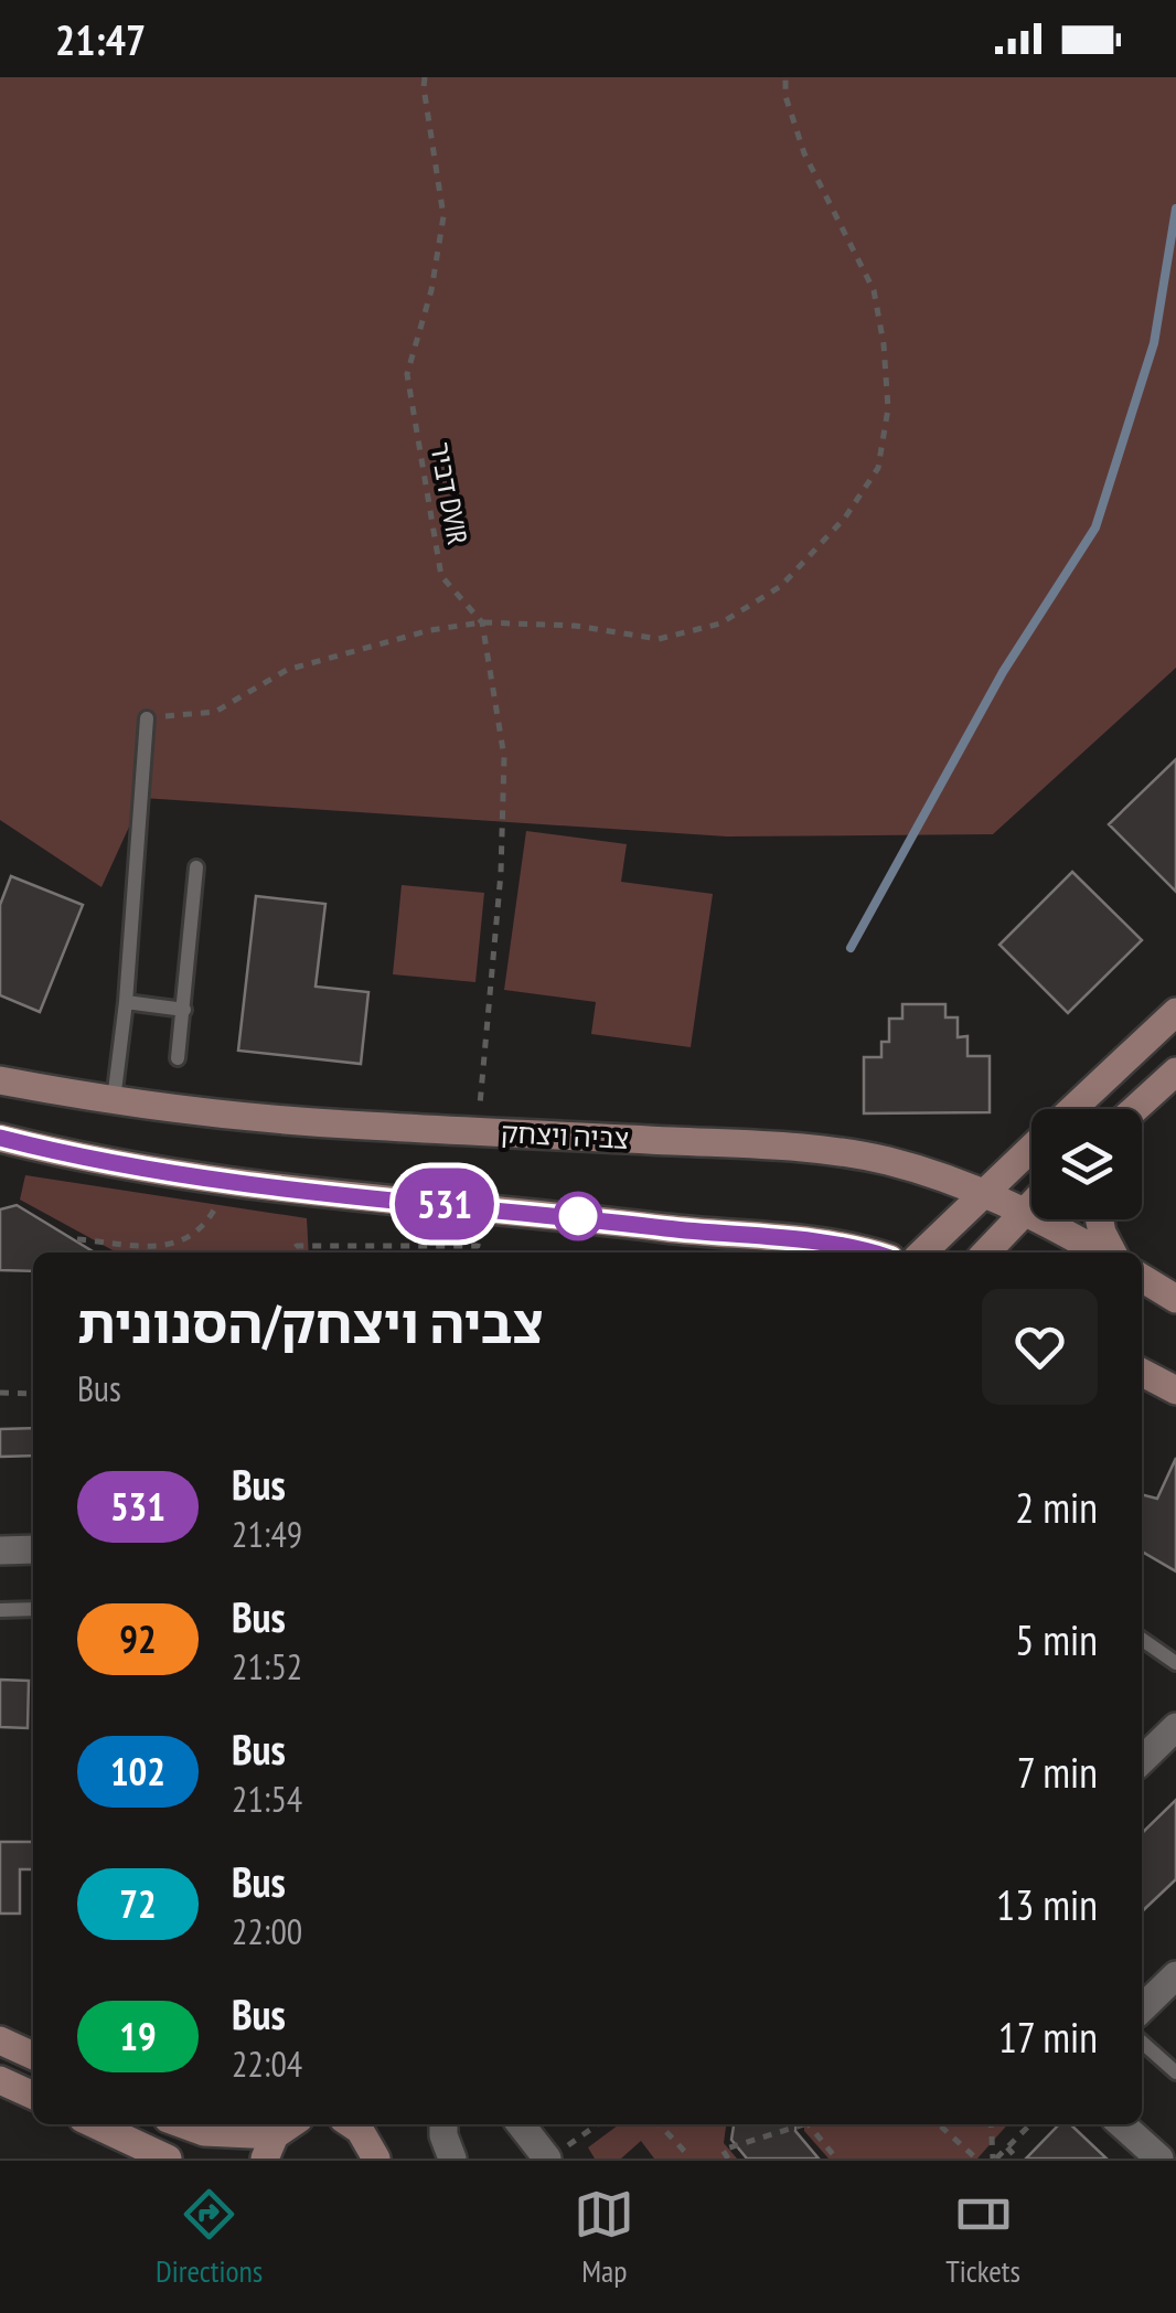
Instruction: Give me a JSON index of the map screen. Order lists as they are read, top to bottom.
{
  "streets": {
    "street": ["צביה ויצחק"],
    "path": ["דביר DVIR"]
  },
  "lines": ["bus line 531"],
  "page": {
    "status": "21:47",
    "on_map": "531",
    "heading": ["צביה ויצחק/הסנונית", "Bus"],
    "list": [
      {
        "mark": "531",
        "name": "Bus",
        "note": "21:49",
        "value": "2 min"
      },
      {
        "mark": "92",
        "name": "Bus",
        "note": "21:52",
        "value": "5 min"
      },
      {
        "mark": "102",
        "name": "Bus",
        "note": "21:54",
        "value": "7 min"
      },
      {
        "mark": "72",
        "name": "Bus",
        "note": "22:00",
        "value": "13 min"
      },
      {
        "mark": "19",
        "name": "Bus",
        "note": "22:04",
        "value": "17 min"
      }
    ],
    "tabs": ["Directions", "Map", "Tickets"]
  }
}
